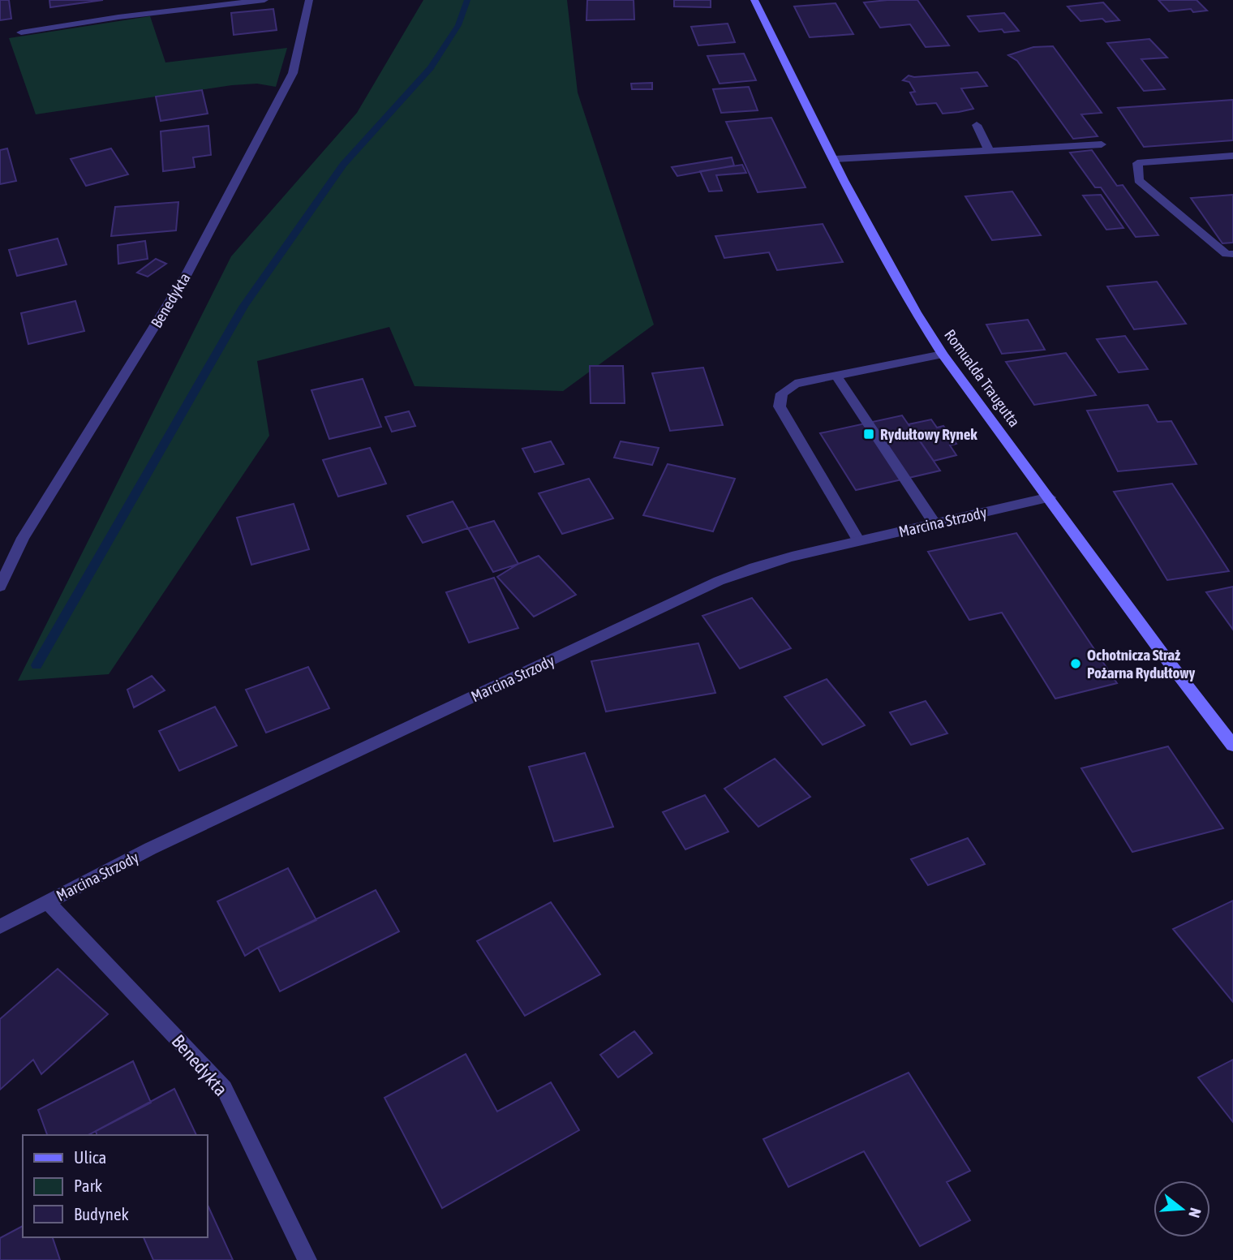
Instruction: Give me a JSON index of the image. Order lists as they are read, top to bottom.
{
  "streets": {
    "street": ["Benedykta", "Romualda Traugutta", "Marcina Strzody"]
  },
  "crossings": [
    ["Benedykta", "Marcina Strzody"],
    ["Romualda Traugutta", "Marcina Strzody"]
  ],
  "places": {
    "transit": ["Rydułtowy Rynek"],
    "other": ["Ochotnicza Straż Pożarna Rydułtowy"]
  },
  "legend": ["Ulica", "Park", "Budynek"],
  "north": "right"
}
